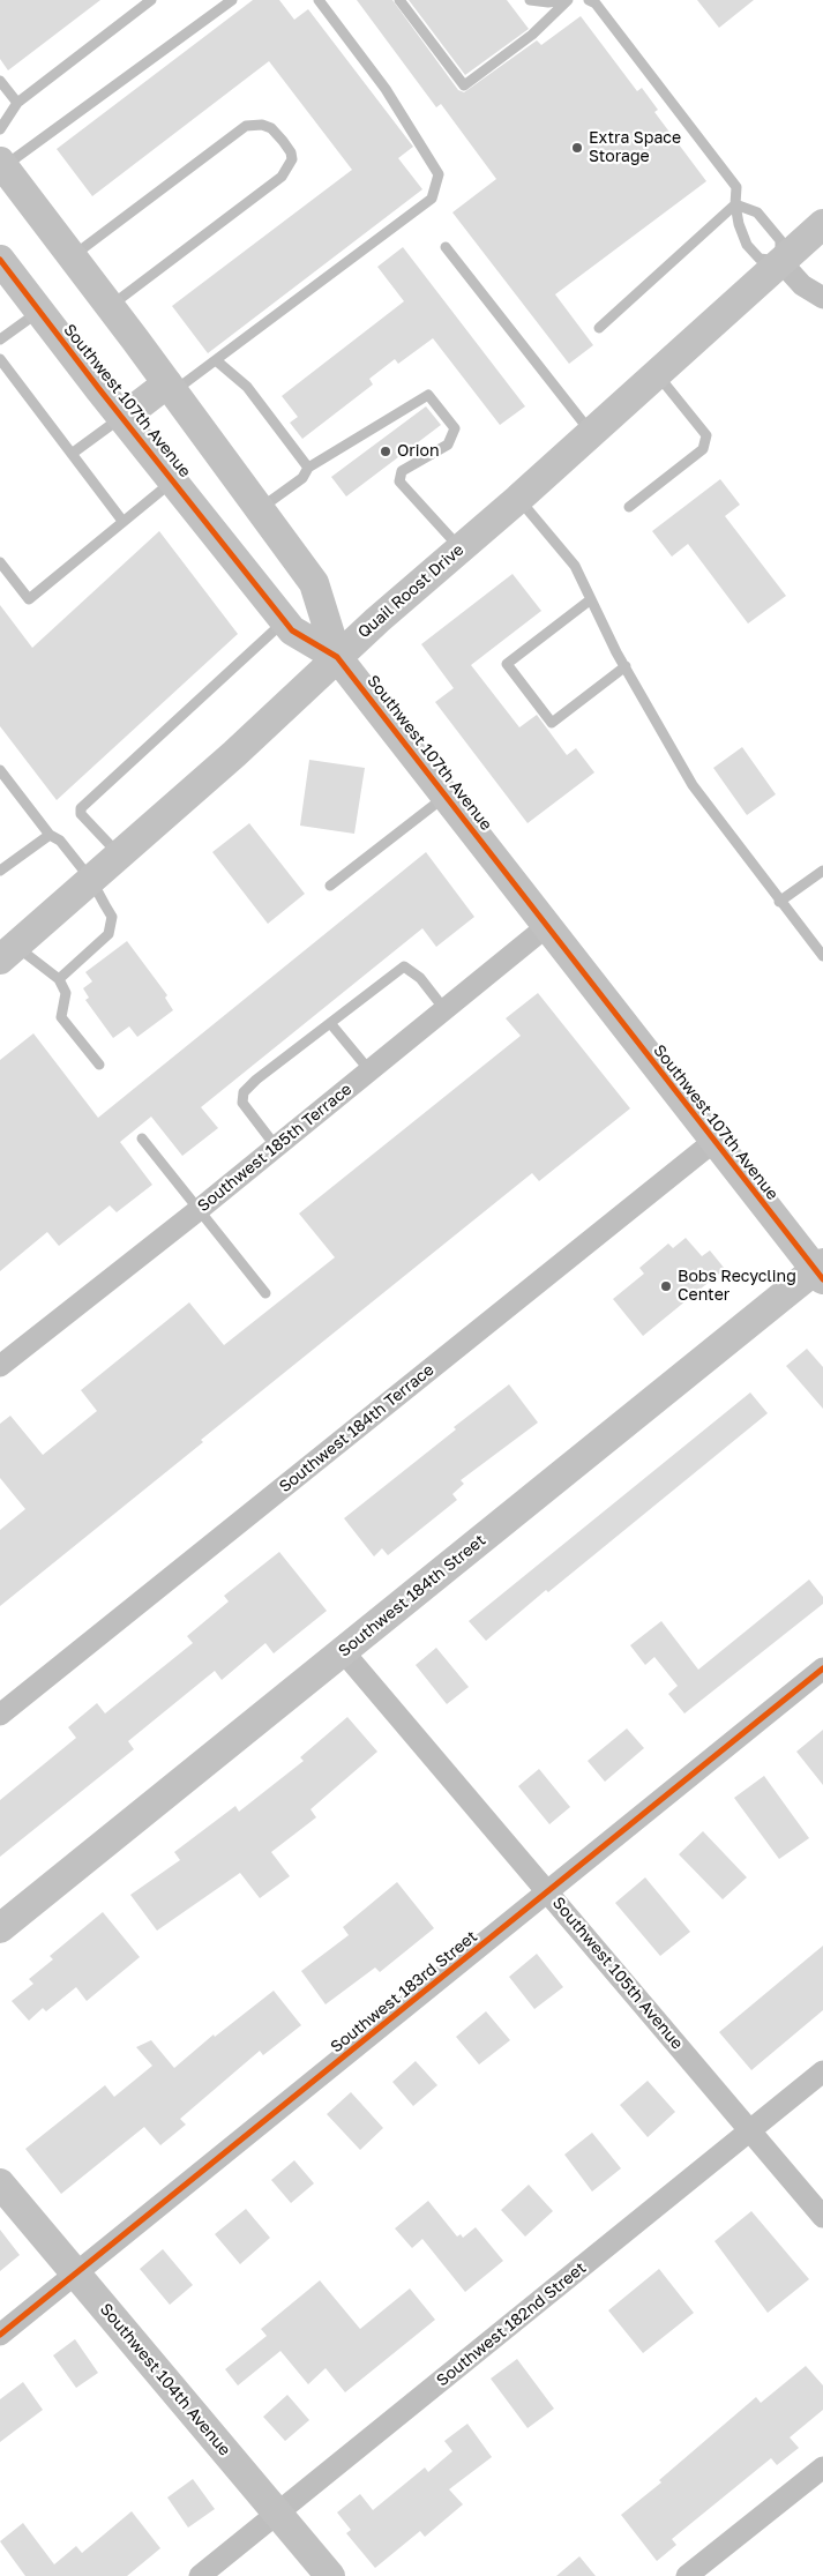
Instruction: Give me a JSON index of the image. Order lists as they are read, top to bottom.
{
  "streets": {
    "street": [
      "Southwest 107th Avenue",
      "Quail Roost Drive",
      "Southwest 185th Terrace",
      "Southwest 184th Terrace",
      "Southwest 184th Street",
      "Southwest 105th Avenue",
      "Southwest 183rd Street",
      "Southwest 182nd Street",
      "Southwest 104th Avenue"
    ]
  },
  "crossings": [
    ["Southwest 107th Avenue", "Quail Roost Drive"],
    ["Southwest 107th Avenue", "Southwest 185th Terrace"],
    ["Southwest 107th Avenue", "Southwest 184th Terrace"],
    ["Southwest 107th Avenue", "Southwest 184th Street"],
    ["Southwest 184th Street", "Southwest 105th Avenue"],
    ["Southwest 105th Avenue", "Southwest 183rd Street"],
    ["Southwest 105th Avenue", "Southwest 182nd Street"],
    ["Southwest 183rd Street", "Southwest 104th Avenue"],
    ["Southwest 182nd Street", "Southwest 104th Avenue"]
  ],
  "places": ["Extra Space Storage", "Orion", "Bobs Recycling Center"]
}
